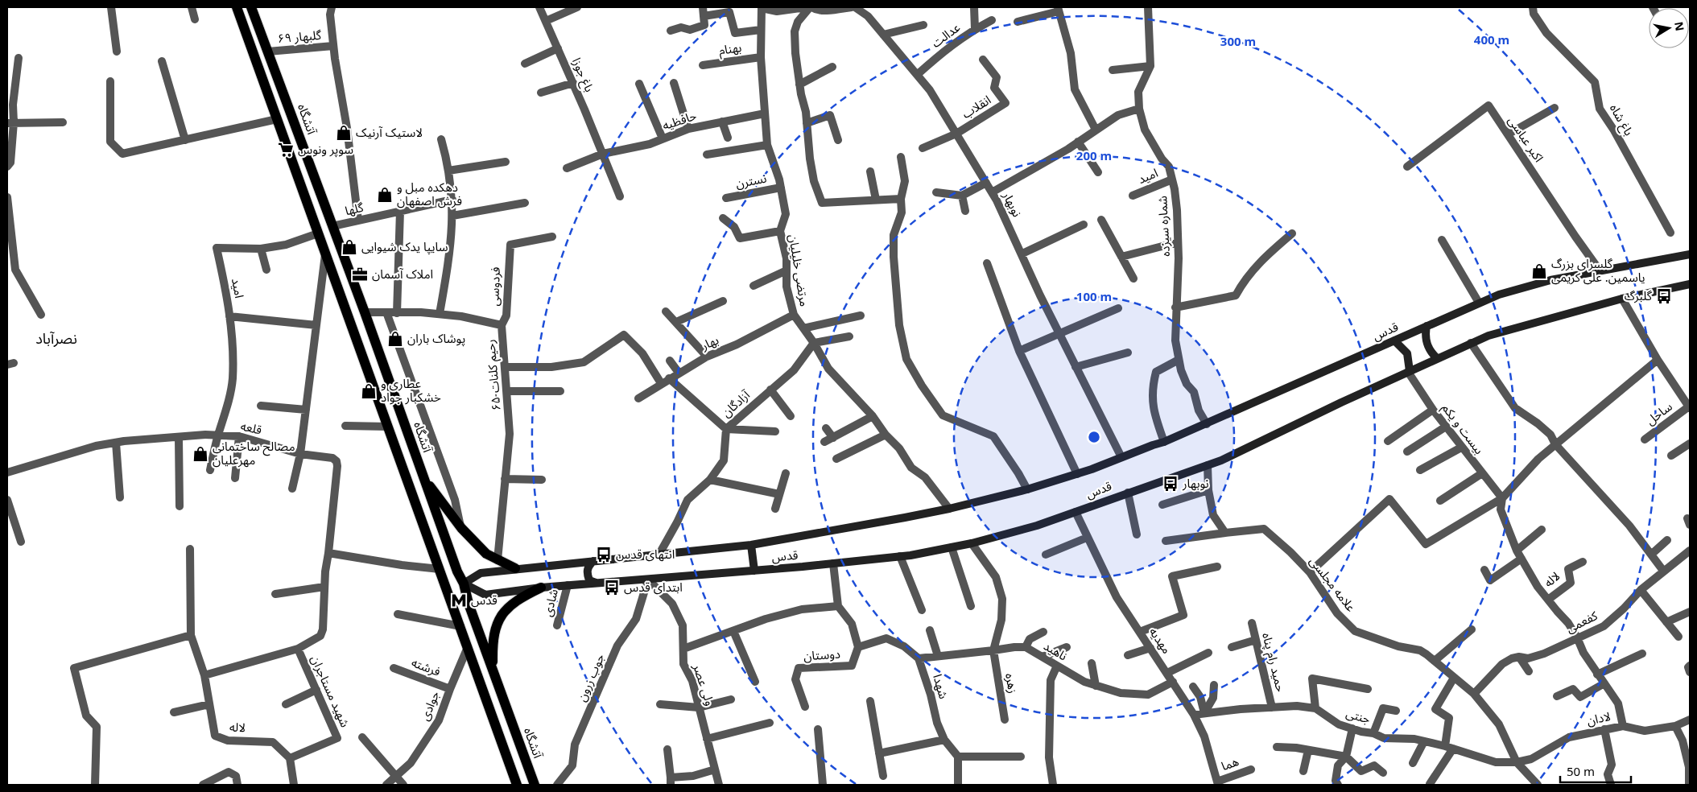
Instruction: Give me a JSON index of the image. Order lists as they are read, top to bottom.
{
  "streets": {
    "main road": ["آتشگاه", "قدس"],
    "street": [
      "عدالت",
      "۶۹ گلبهار",
      "بهنام",
      "باغ جوزا",
      "انقلاب",
      "باغ شاه",
      "حافظیه",
      "اکبر عباسی",
      "امید",
      "نسترن",
      "نوبهار",
      "گلها",
      "شماره سیزده",
      "مرتضی خلیلیان",
      "فردوسی",
      "بهار",
      "۶۵-رحیم کلنات",
      "آزادگان",
      "ساحل",
      "قلعه",
      "بیست و یکم",
      "لاله",
      "علامه مجلسی",
      "شادی",
      "کفعمی",
      "مهدیه",
      "ناهید",
      "دوستان",
      "حمید رام پناه",
      "فرشته",
      "جوب زرون",
      "زهره",
      "ولی عصر",
      "شهدا",
      "شهید مستاجران",
      "جوادی",
      "جنتی",
      "لادان",
      "هما"
    ]
  },
  "crossings": [
    ["عدالت", "نوبهار"],
    ["۶۹ گلبهار", "آتشگاه"],
    ["بهنام", "مرتضی خلیلیان"],
    ["باغ جوزا", "حافظیه"],
    ["انقلاب", "نوبهار"],
    ["آتشگاه", "گلها"],
    ["آتشگاه", "قدس"],
    ["آتشگاه", "۶۵-رحیم کلنات"],
    ["حافظیه", "مرتضی خلیلیان"],
    ["اکبر عباسی", "قدس"],
    ["امید", "شماره سیزده"],
    ["امید", "قلعه"],
    ["نسترن", "مرتضی خلیلیان"],
    ["نوبهار", "قدس"],
    ["شماره سیزده", "قدس"],
    ["مرتضی خلیلیان", "قدس"],
    ["مرتضی خلیلیان", "بهار"],
    ["مرتضی خلیلیان", "آزادگان"],
    ["فردوسی", "۶۵-رحیم کلنات"],
    ["قدس", "آزادگان"],
    ["قدس", "بیست و یکم"],
    ["قدس", "شادی"],
    ["قدس", "مهدیه"],
    ["قدس", "جوب زرون"],
    ["قدس", "ولی عصر"],
    ["لاله", "شهید مستاجران"],
    ["علامه مجلسی", "کفعمی"],
    ["علامه مجلسی", "جنتی"],
    ["علامه مجلسی", "لادان"],
    ["مهدیه", "ناهید"],
    ["مهدیه", "جنتی"],
    ["مهدیه", "هما"],
    ["ناهید", "زهره"],
    ["ناهید", "شهدا"],
    ["حمید رام پناه", "جنتی"],
    ["فرشته", "جوادی"],
    ["جوب زرون", "ولی عصر"],
    ["جنتی", "لادان"]
  ],
  "districts": ["نصرآباد"],
  "places": {
    "shop": [
      "لاستیک آرنیک",
      "دهکده مبل و فرش اصفهان",
      "سایپا یدک شیوایی",
      "گلسرای بزرگ یاسمین. علی کریمی",
      "پوشاک باران",
      "عطاری و خشکبار جواد",
      "مصالح ساختمانی مهرعلیان"
    ],
    "supermarket": ["سوپر ونوس"],
    "office": ["املاک آسمان"],
    "bus stop": [
      "گلبرگ",
      "نوبهار",
      "انتهای قدس",
      "ابتدای قدس"
    ],
    "metro station": ["قدس"]
  },
  "scale_bar": "50 m",
  "north": "right",
  "rings": [
    "400 m",
    "300 m",
    "200 m",
    "100 m"
  ]
}
